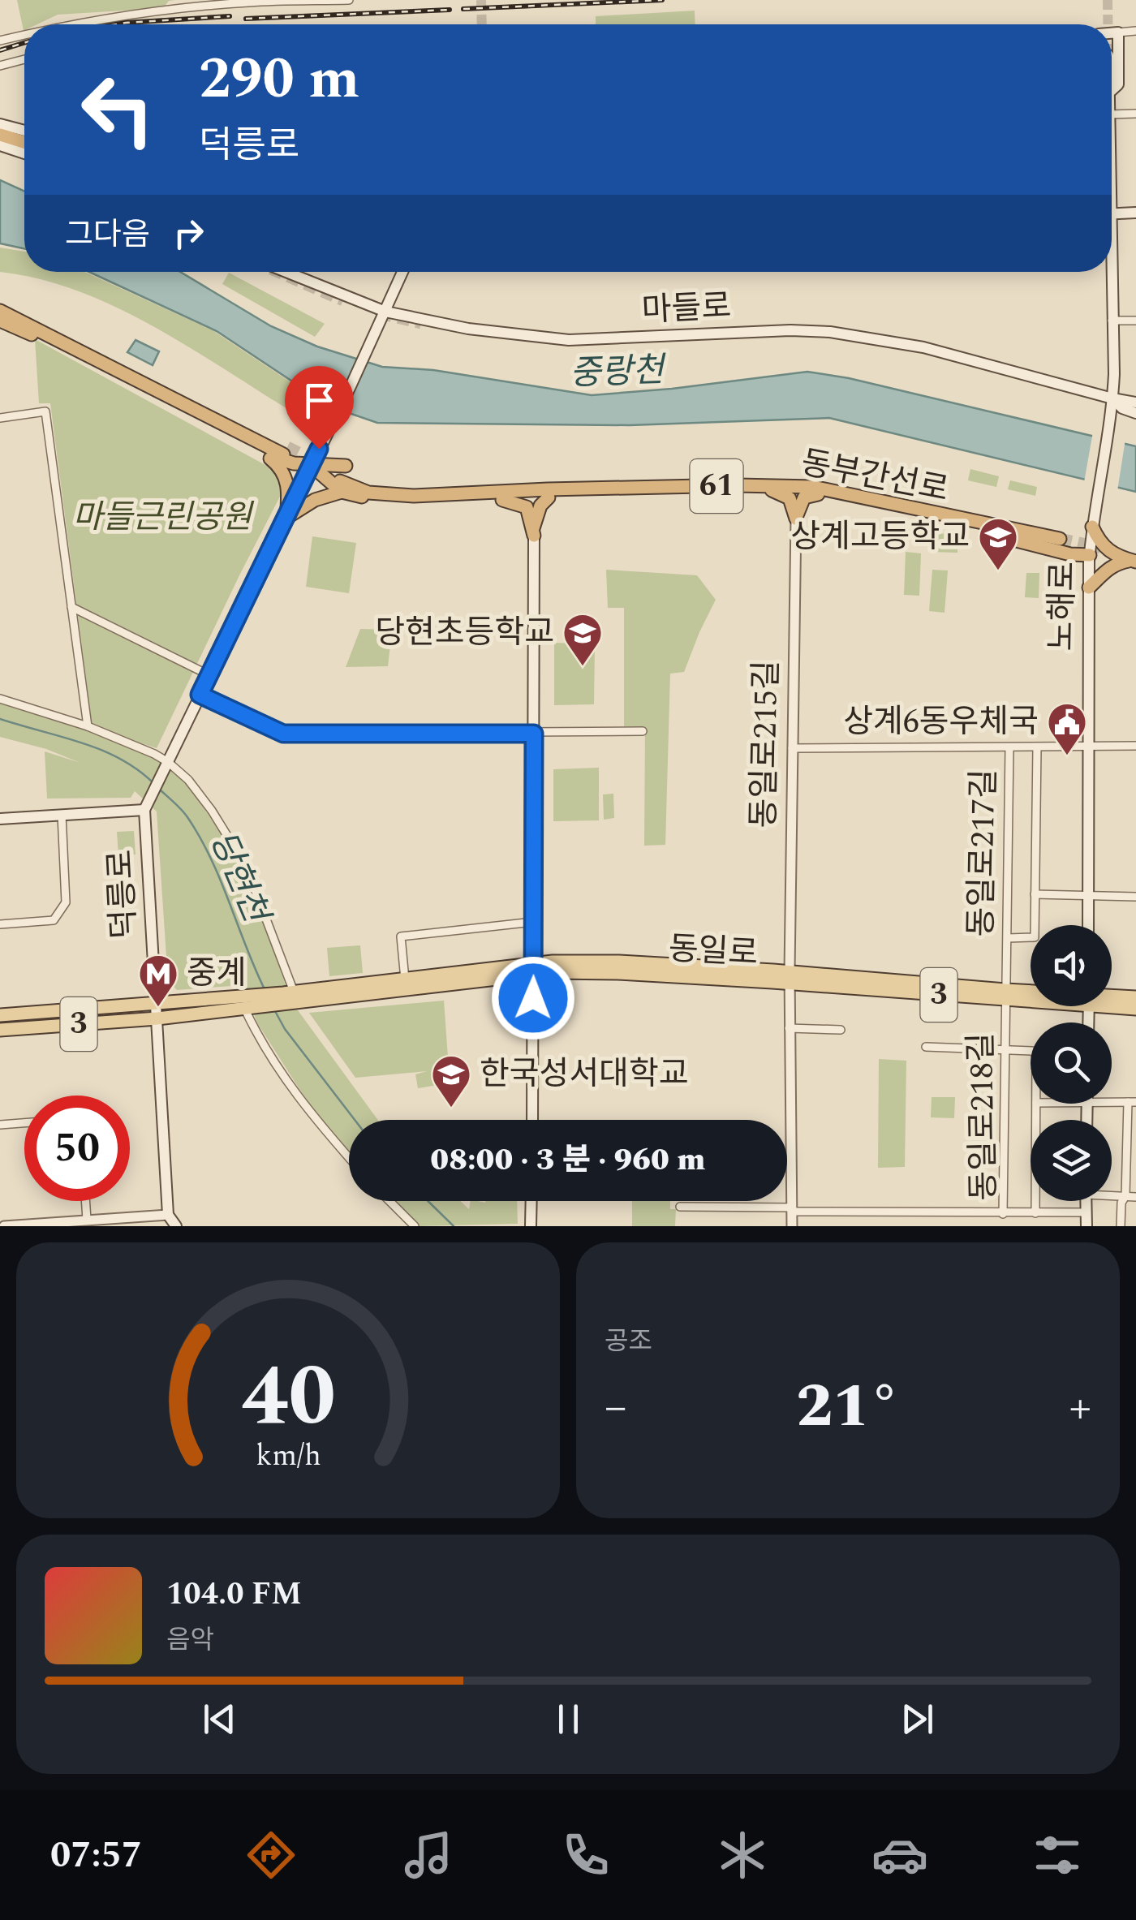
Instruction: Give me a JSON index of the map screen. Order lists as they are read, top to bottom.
{
  "streets": {
    "highway": ["동부간선로", "61"],
    "main road": [
      "마들로",
      "노해로",
      "덕릉로",
      "동일로",
      "3"
    ],
    "street": ["동일로215길", "동일로217길", "동일로218길"]
  },
  "crossings": [
    ["마들로", "노해로"],
    ["노해로", "동일로217길"],
    ["동일로215길", "동일로"],
    ["동일로217길", "동일로"],
    ["동일로217길", "동일로218길"],
    ["덕릉로", "3"],
    ["동일로", "3"],
    ["동일로", "동일로218길"]
  ],
  "water": ["중랑천", "당현천"],
  "parks": ["마들근린공원"],
  "places": {
    "school or university": ["상계고등학교", "당현초등학교", "한국성서대학교"],
    "public building": ["상계6동우체국"],
    "metro station": ["중계"]
  },
  "page": {
    "turn": ["290 m", "덕릉로"],
    "then": "그다음",
    "limit": "50",
    "trip": "08:00 · 3 분 · 960 m",
    "tile": "공조",
    "heat": ["−", "21°", "+"],
    "song": ["104.0 FM", "음악"],
    "tabs": "07:57",
    "gauge": ["40", "km/h"]
  }
}
